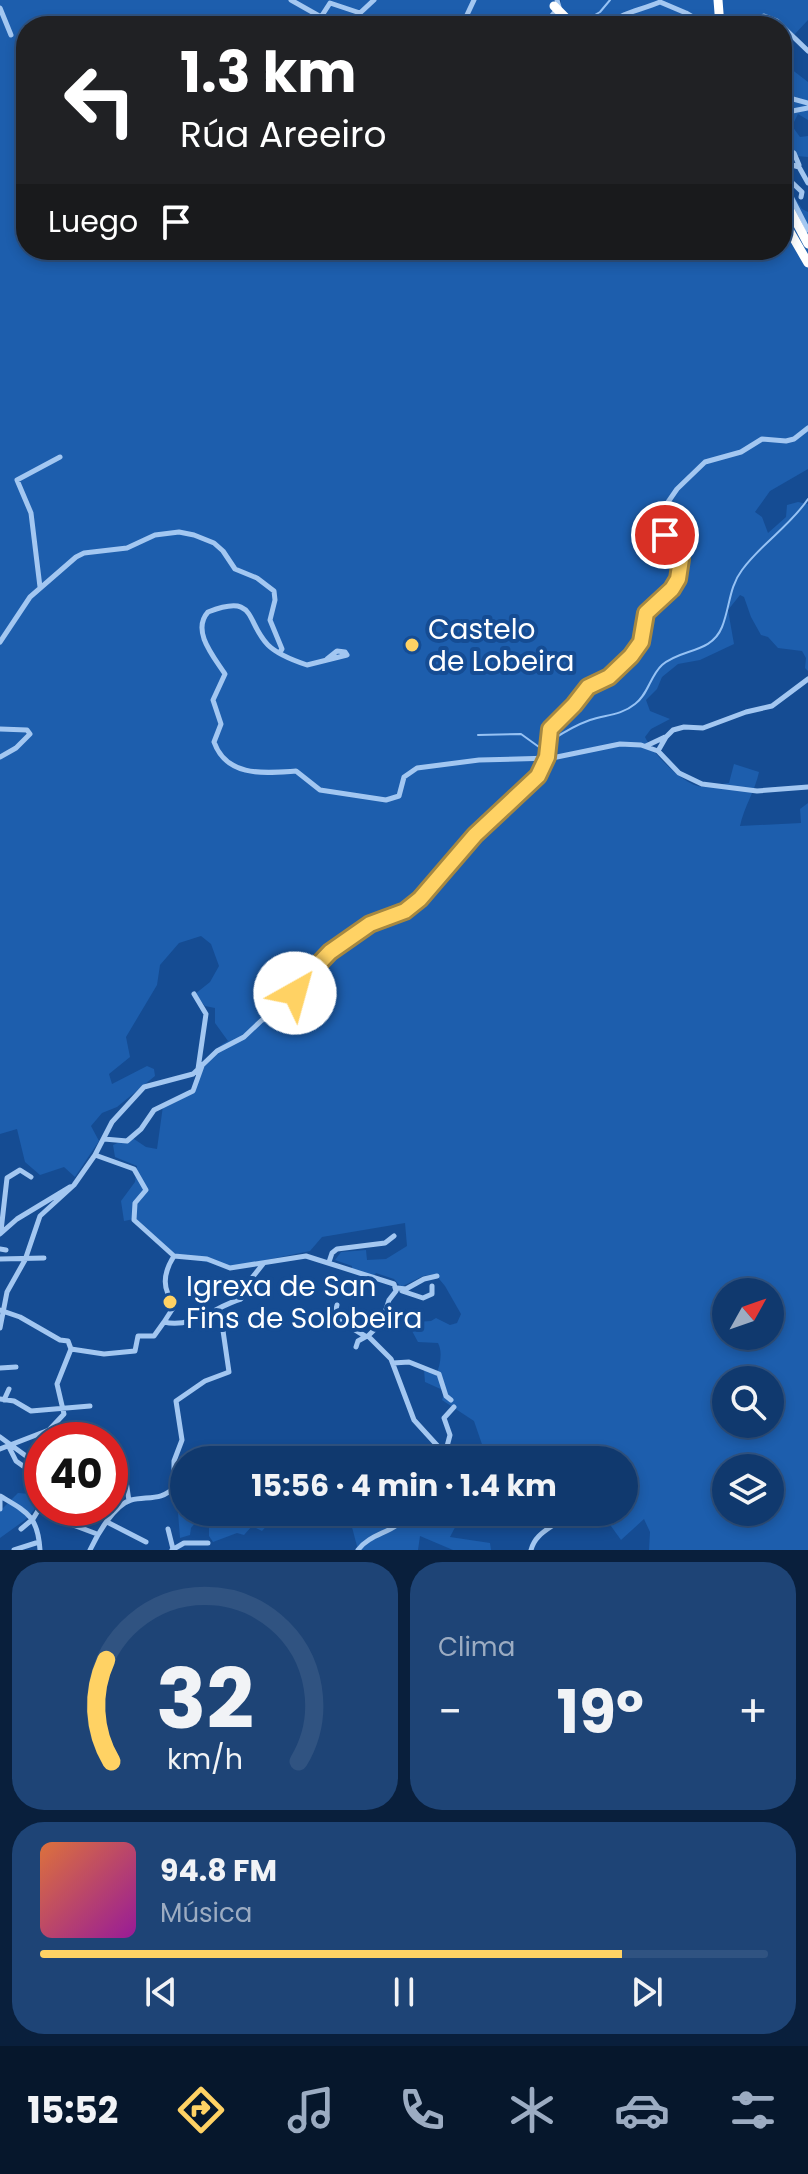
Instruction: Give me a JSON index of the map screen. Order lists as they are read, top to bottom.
{
  "places": ["Castelo de Lobeira", "Igrexa de San Fins de Solobeira"],
  "north": "top right",
  "page": {
    "turn": ["1.3 km", "Rúa Areeiro"],
    "then": "Luego",
    "limit": "40",
    "trip": "15:56 · 4 min · 1.4 km",
    "tile": "Clima",
    "heat": ["−", "19°", "+"],
    "song": ["94.8 FM", "Música"],
    "tabs": "15:52",
    "gauge": ["32", "km/h"]
  }
}
